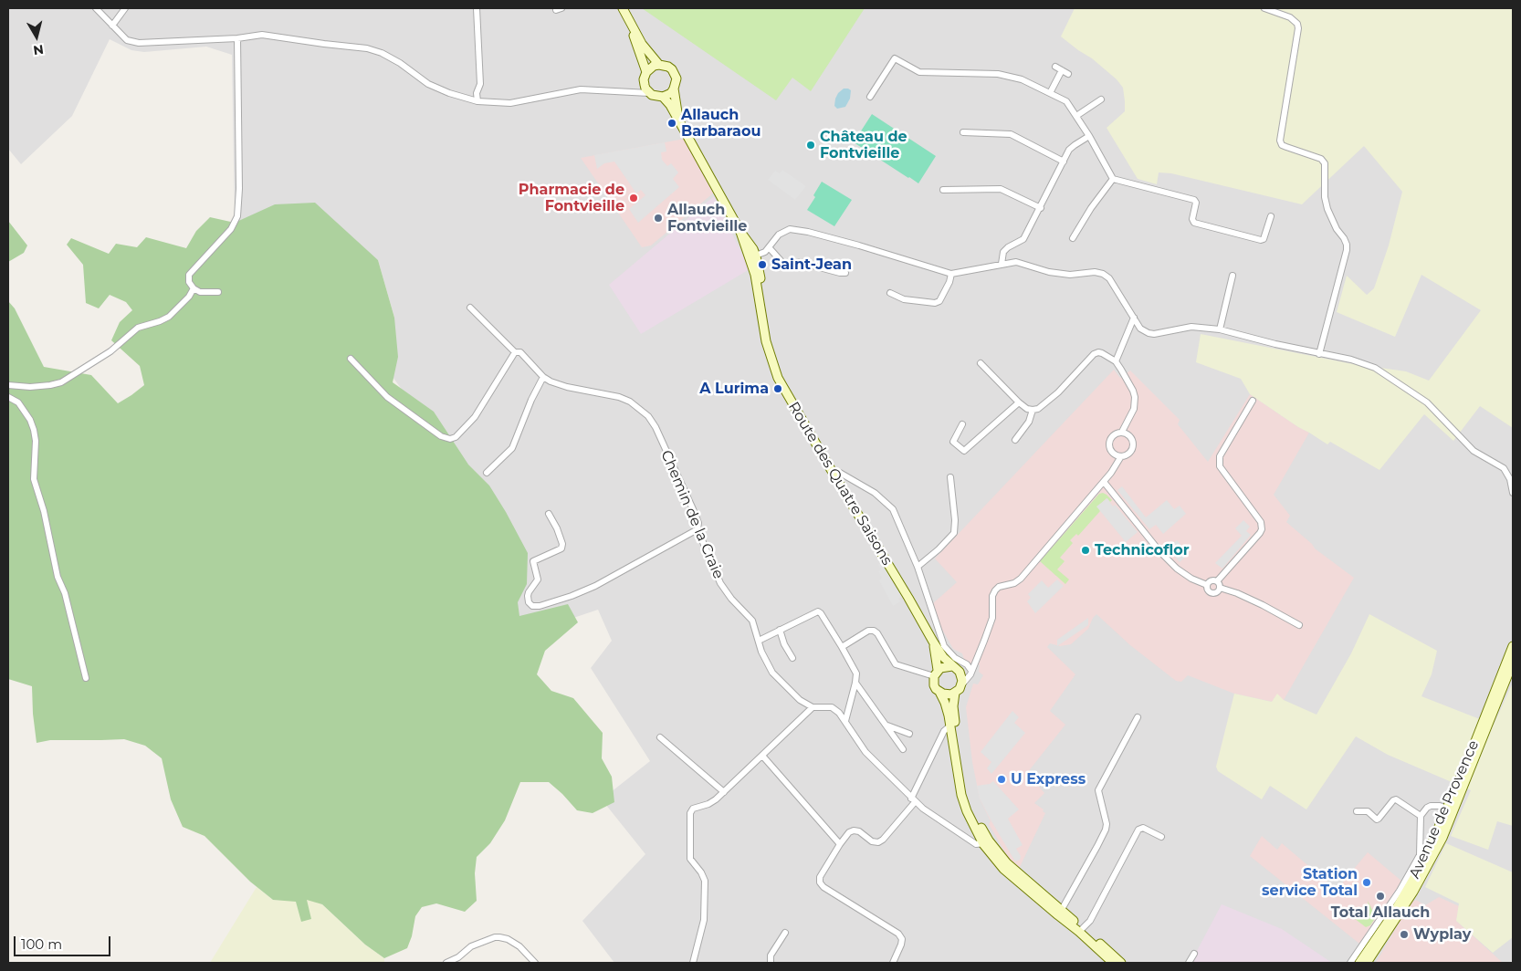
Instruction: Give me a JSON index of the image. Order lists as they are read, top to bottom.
{
  "streets": {
    "main road": ["Route des Quatre Saisons", "Avenue de Provence"],
    "street": ["Chemin de la Craie"]
  },
  "places": [
    "Allauch Barbaraou",
    "Château de Fontvieille",
    "Pharmacie de Fontvieille",
    "Allauch Fontvieille",
    "Saint-Jean",
    "A Lurima",
    "Technicoflor",
    "U Express",
    "Station service Total",
    "Total Allauch",
    "Wyplay"
  ],
  "scale_bar": "100 m",
  "north": "bottom"
}
